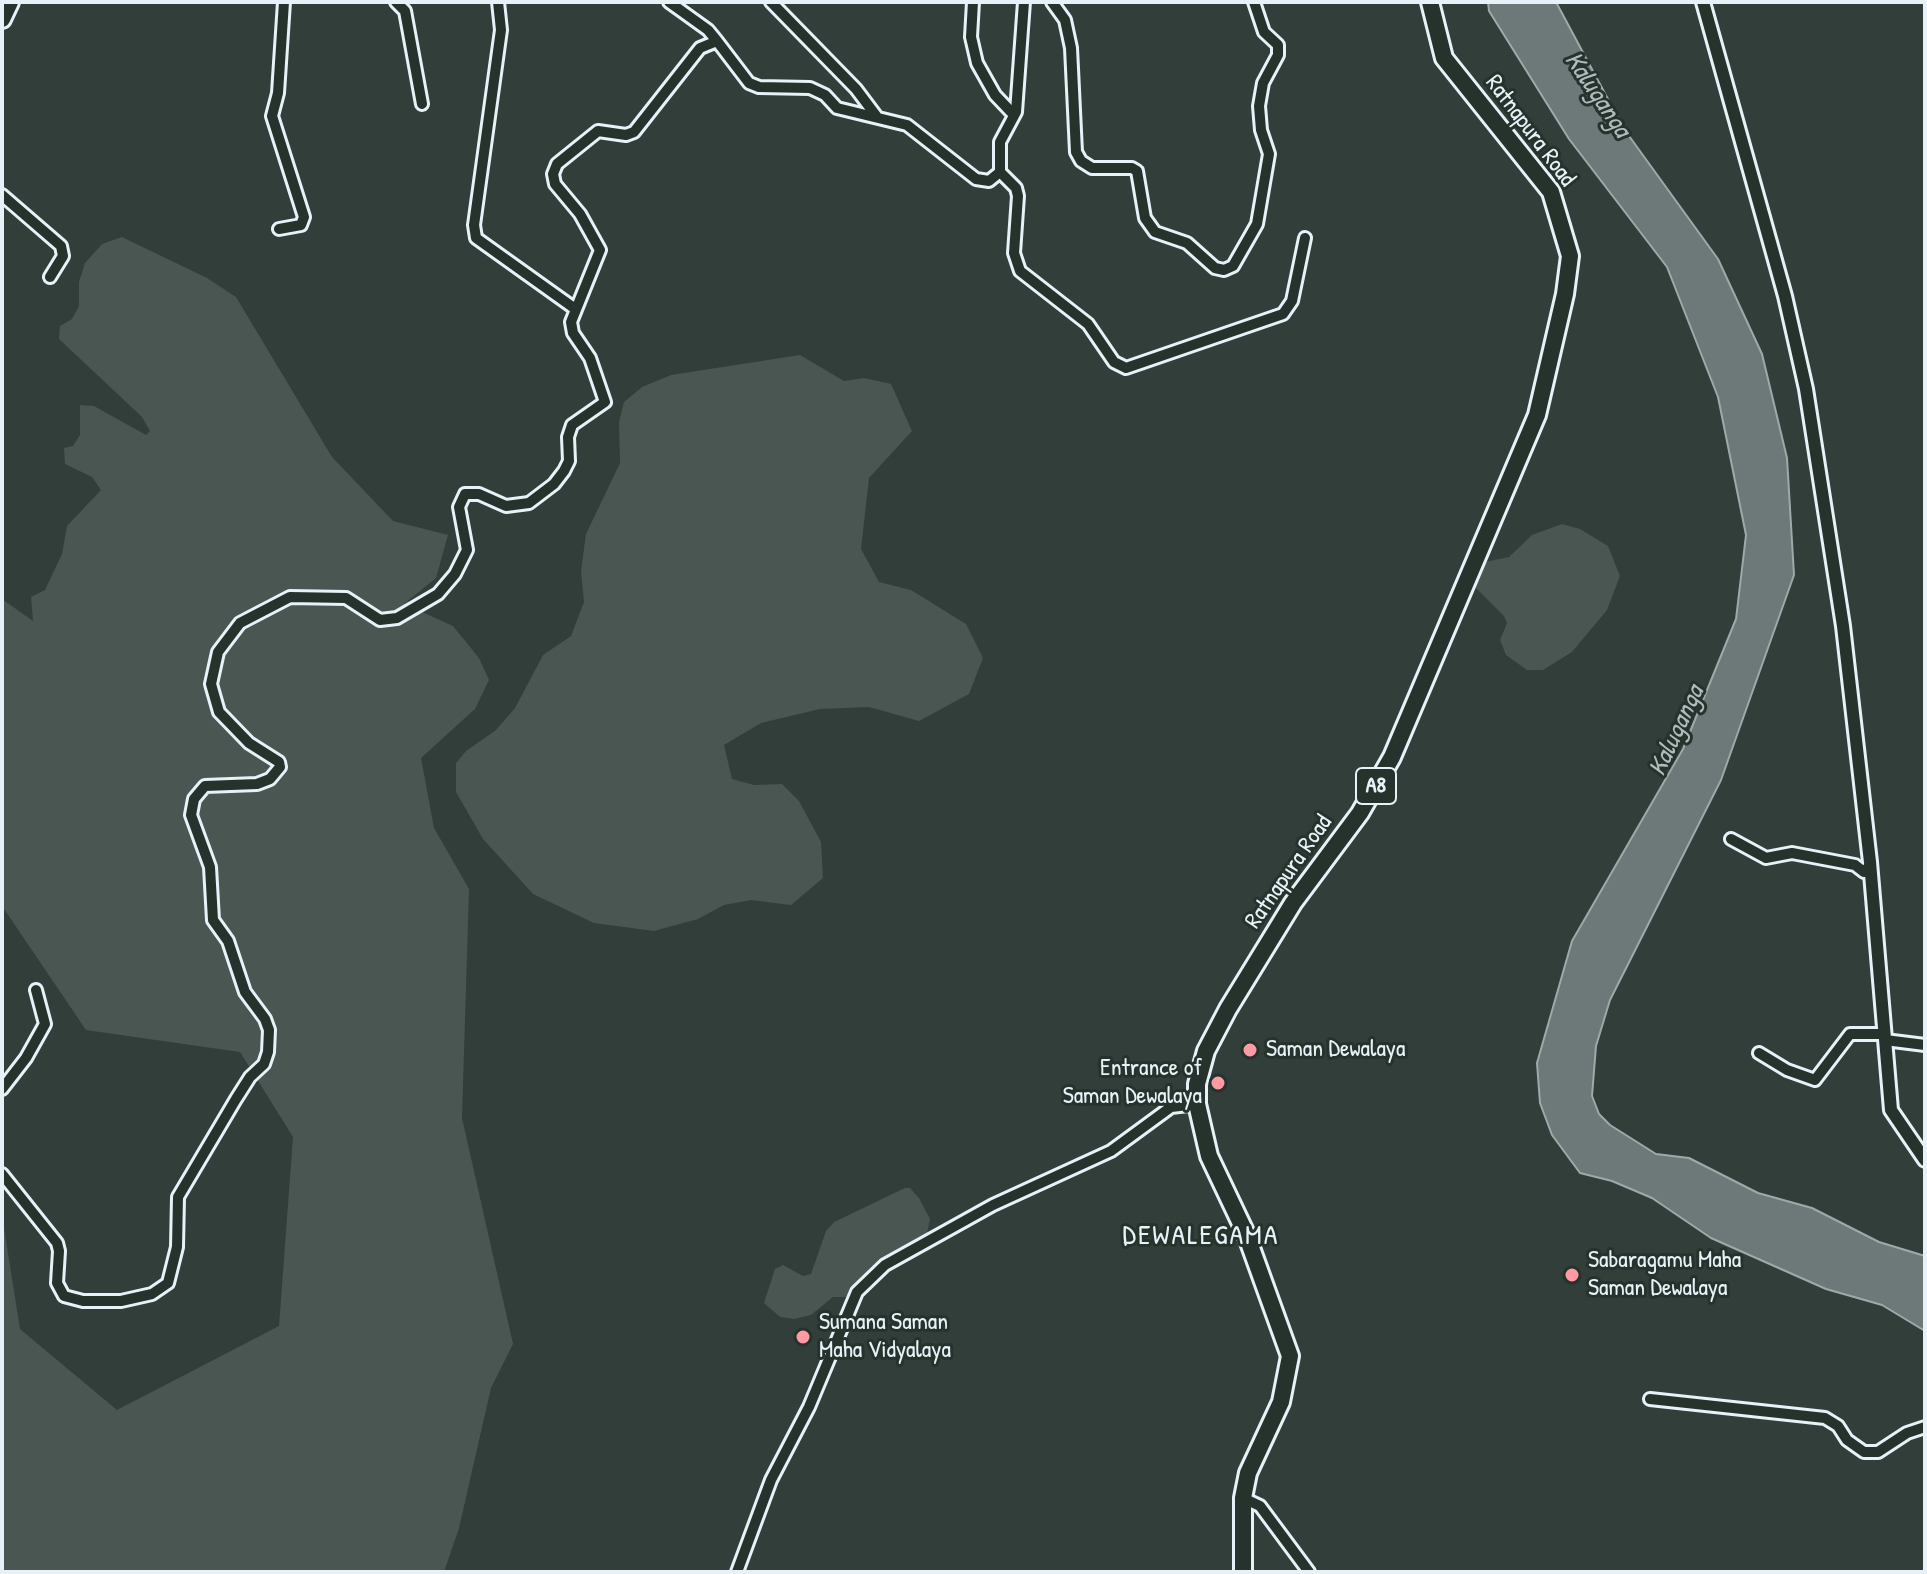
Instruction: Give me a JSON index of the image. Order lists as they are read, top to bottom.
{
  "streets": {
    "highway": ["Ratnapura Road", "A8"]
  },
  "districts": ["DEWALEGAMA"],
  "water": ["Kaluganga"],
  "places": [
    "Saman Dewalaya",
    "Entrance of Saman Dewalaya",
    "Sabaragamu Maha Saman Dewalaya",
    "Sumana Saman Maha Vidyalaya"
  ]
}
